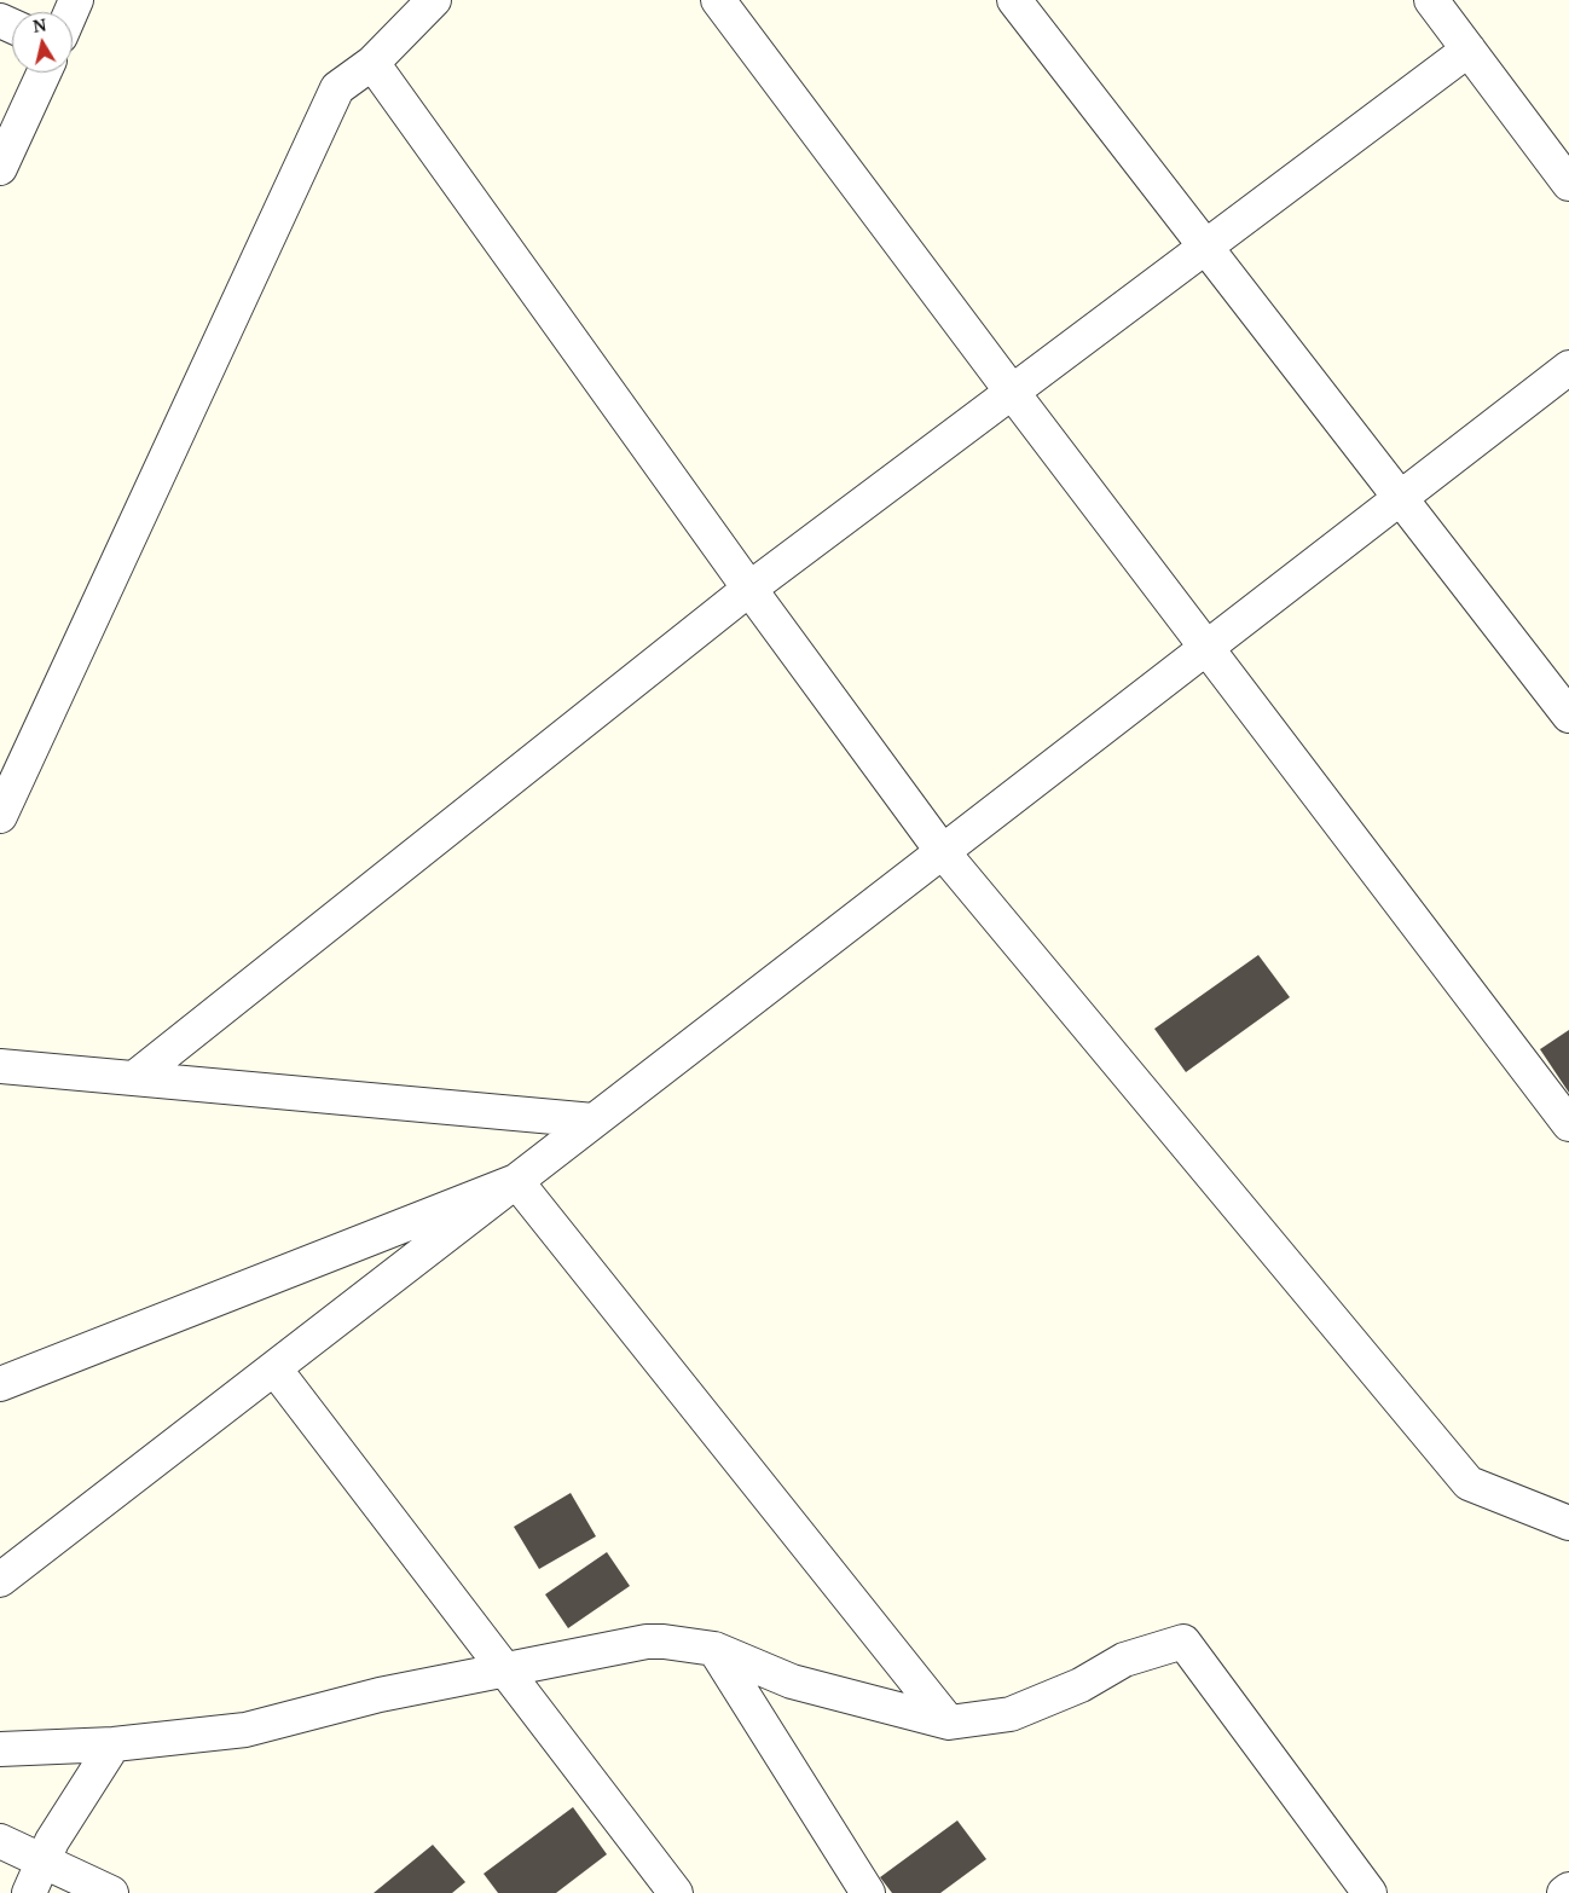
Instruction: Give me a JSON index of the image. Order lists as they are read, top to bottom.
{
  "north": "top"
}
